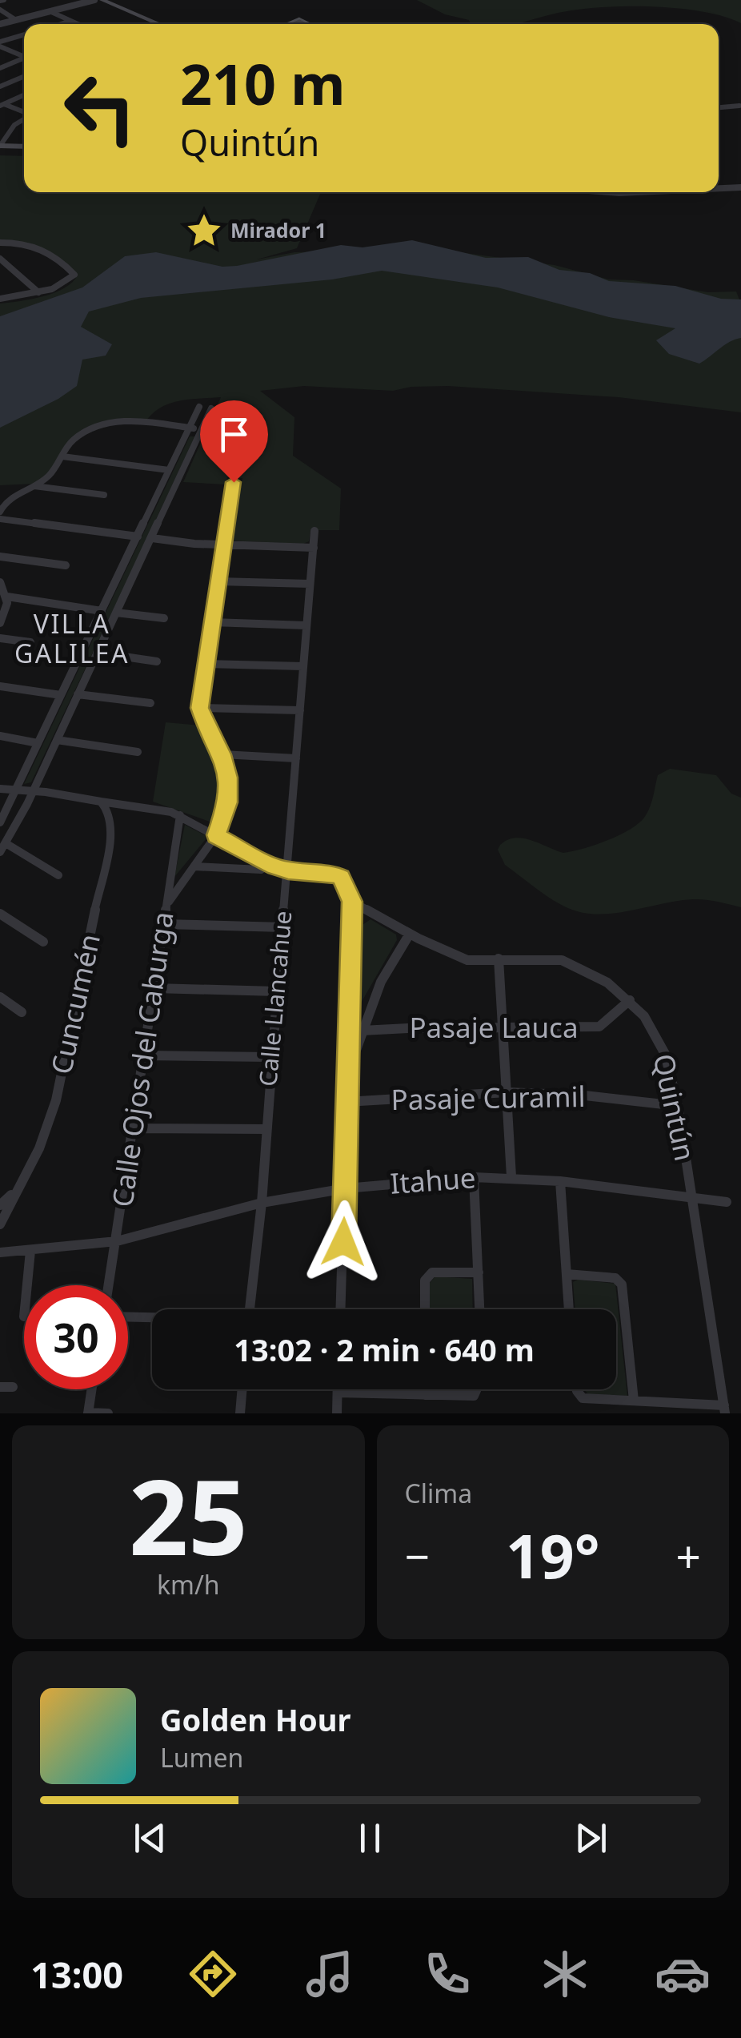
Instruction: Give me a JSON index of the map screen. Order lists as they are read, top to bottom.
{
  "streets": {
    "street": [
      "Calle Llancahue",
      "Cuncumén",
      "Pasaje Lauca",
      "Calle Ojos del Caburga",
      "Pasaje Curamil",
      "Quintún",
      "Itahue"
    ]
  },
  "crossings": [
    ["Calle Llancahue", "Quintún"],
    ["Calle Llancahue", "Itahue"],
    ["Pasaje Lauca", "Quintún"],
    ["Calle Ojos del Caburga", "Itahue"],
    ["Pasaje Curamil", "Quintún"],
    ["Quintún", "Itahue"]
  ],
  "districts": ["VILLA GALILEA"],
  "places": {
    "place": ["Mirador 1"]
  },
  "page": {
    "turn": ["210 m", "Quintún"],
    "limit": "30",
    "trip": "13:02 · 2 min · 640 m",
    "tile": [
      ["25", "km/h"],
      "Clima"
    ],
    "heat": ["−", "19°", "+"],
    "song": ["Golden Hour", "Lumen"],
    "tabs": "13:00"
  }
}
